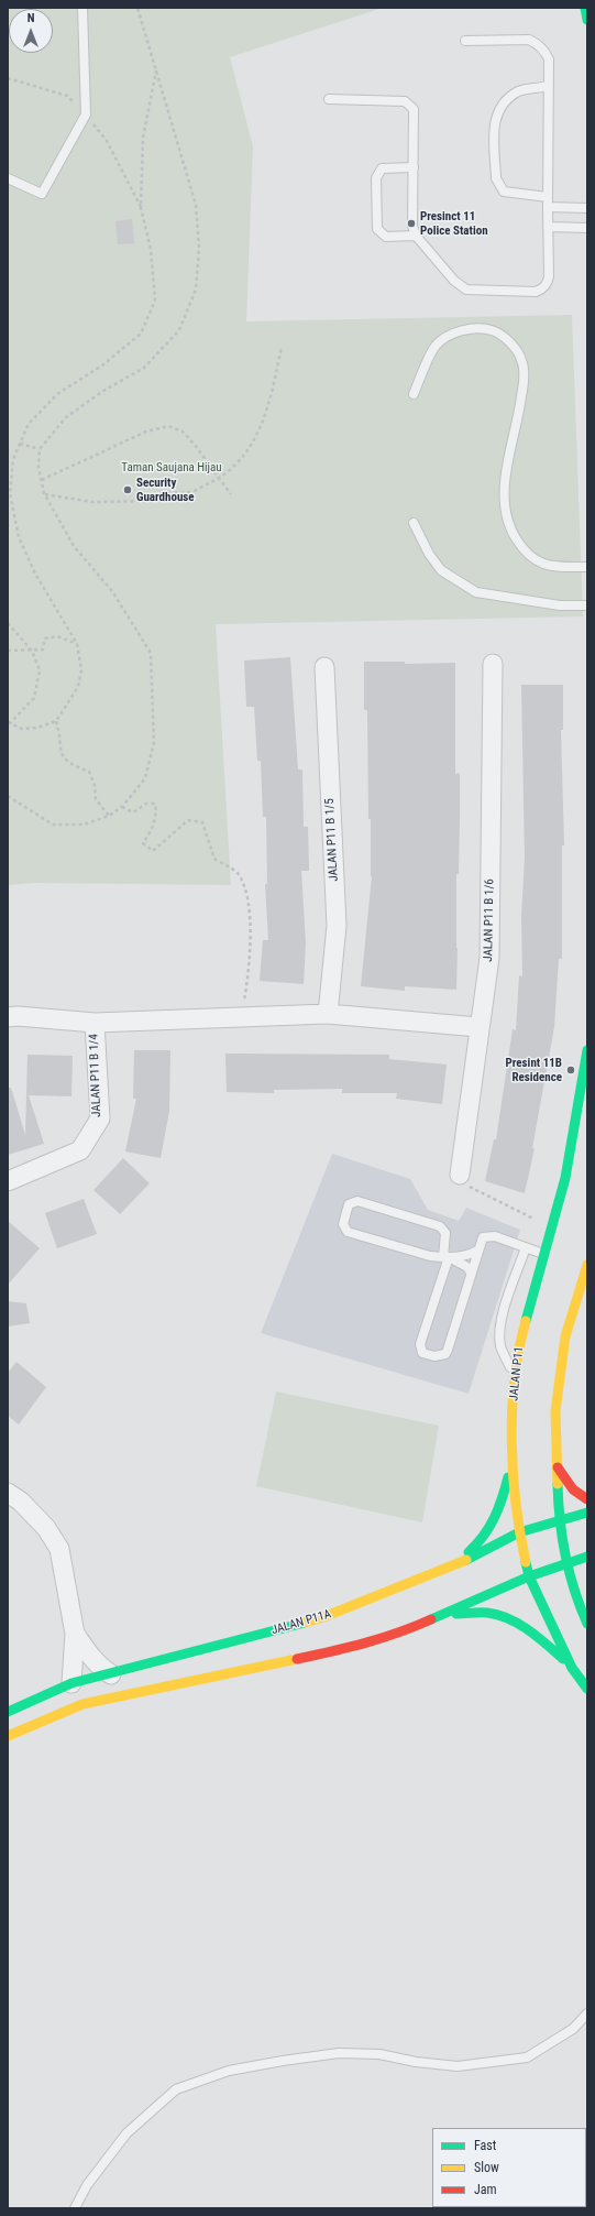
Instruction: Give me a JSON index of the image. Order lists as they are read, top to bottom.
{
  "streets": {
    "main road": ["JALAN P11", "JALAN P11A"],
    "street": ["JALAN P11 B 1/5", "JALAN P11 B 1/6", "JALAN P11 B 1/4"]
  },
  "crossings": [
    ["JALAN P11", "JALAN P11A"]
  ],
  "parks": ["Taman Saujana Hijau"],
  "places": ["Presinct 11 Police Station", "Security Guardhouse", "Presint 11B Residence"],
  "legend": ["Fast", "Slow", "Jam"],
  "north": "top"
}
